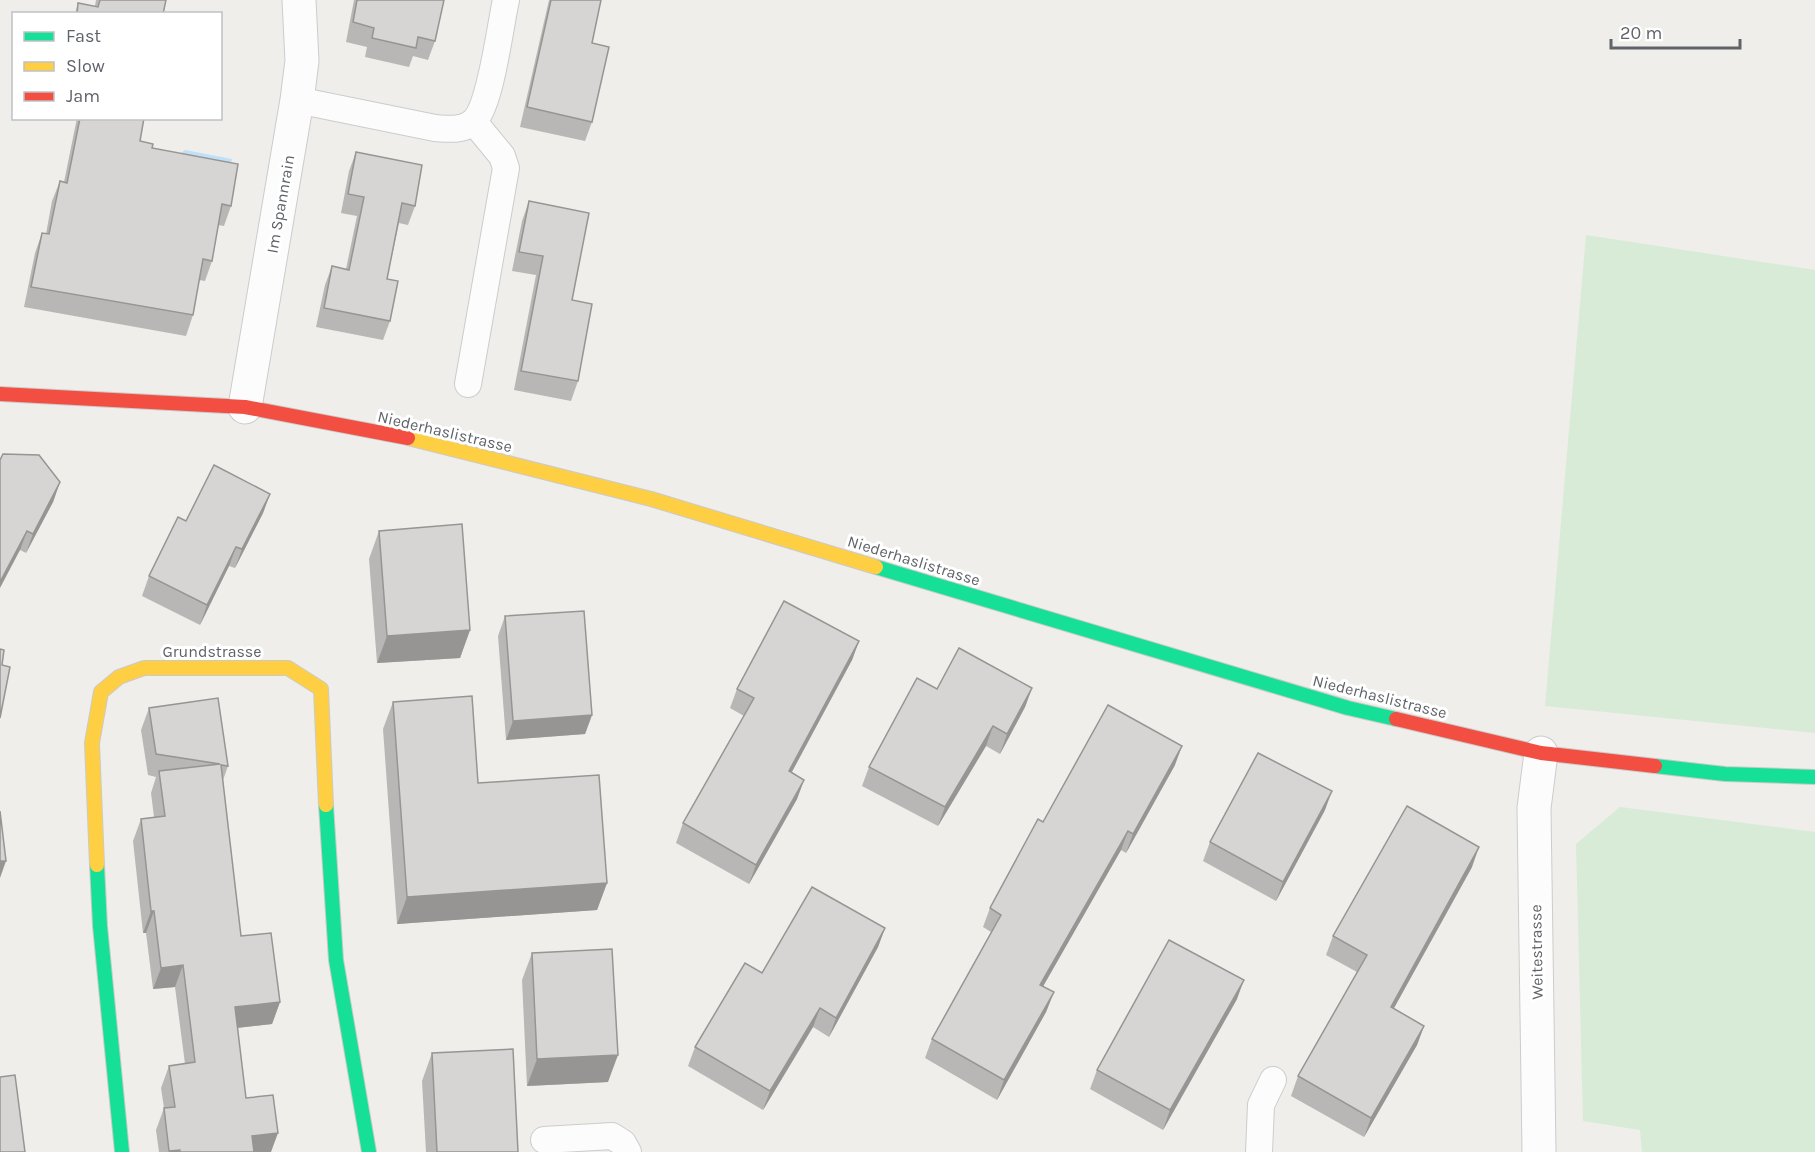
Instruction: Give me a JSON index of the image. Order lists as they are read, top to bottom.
{
  "streets": {
    "street": [
      "Im Spannrain",
      "Niederhaslistrasse",
      "Grundstrasse",
      "Weitestrasse"
    ]
  },
  "crossings": [
    ["Im Spannrain", "Niederhaslistrasse"],
    ["Niederhaslistrasse", "Weitestrasse"]
  ],
  "legend": ["Fast", "Slow", "Jam"],
  "scale_bar": "20 m"
}
